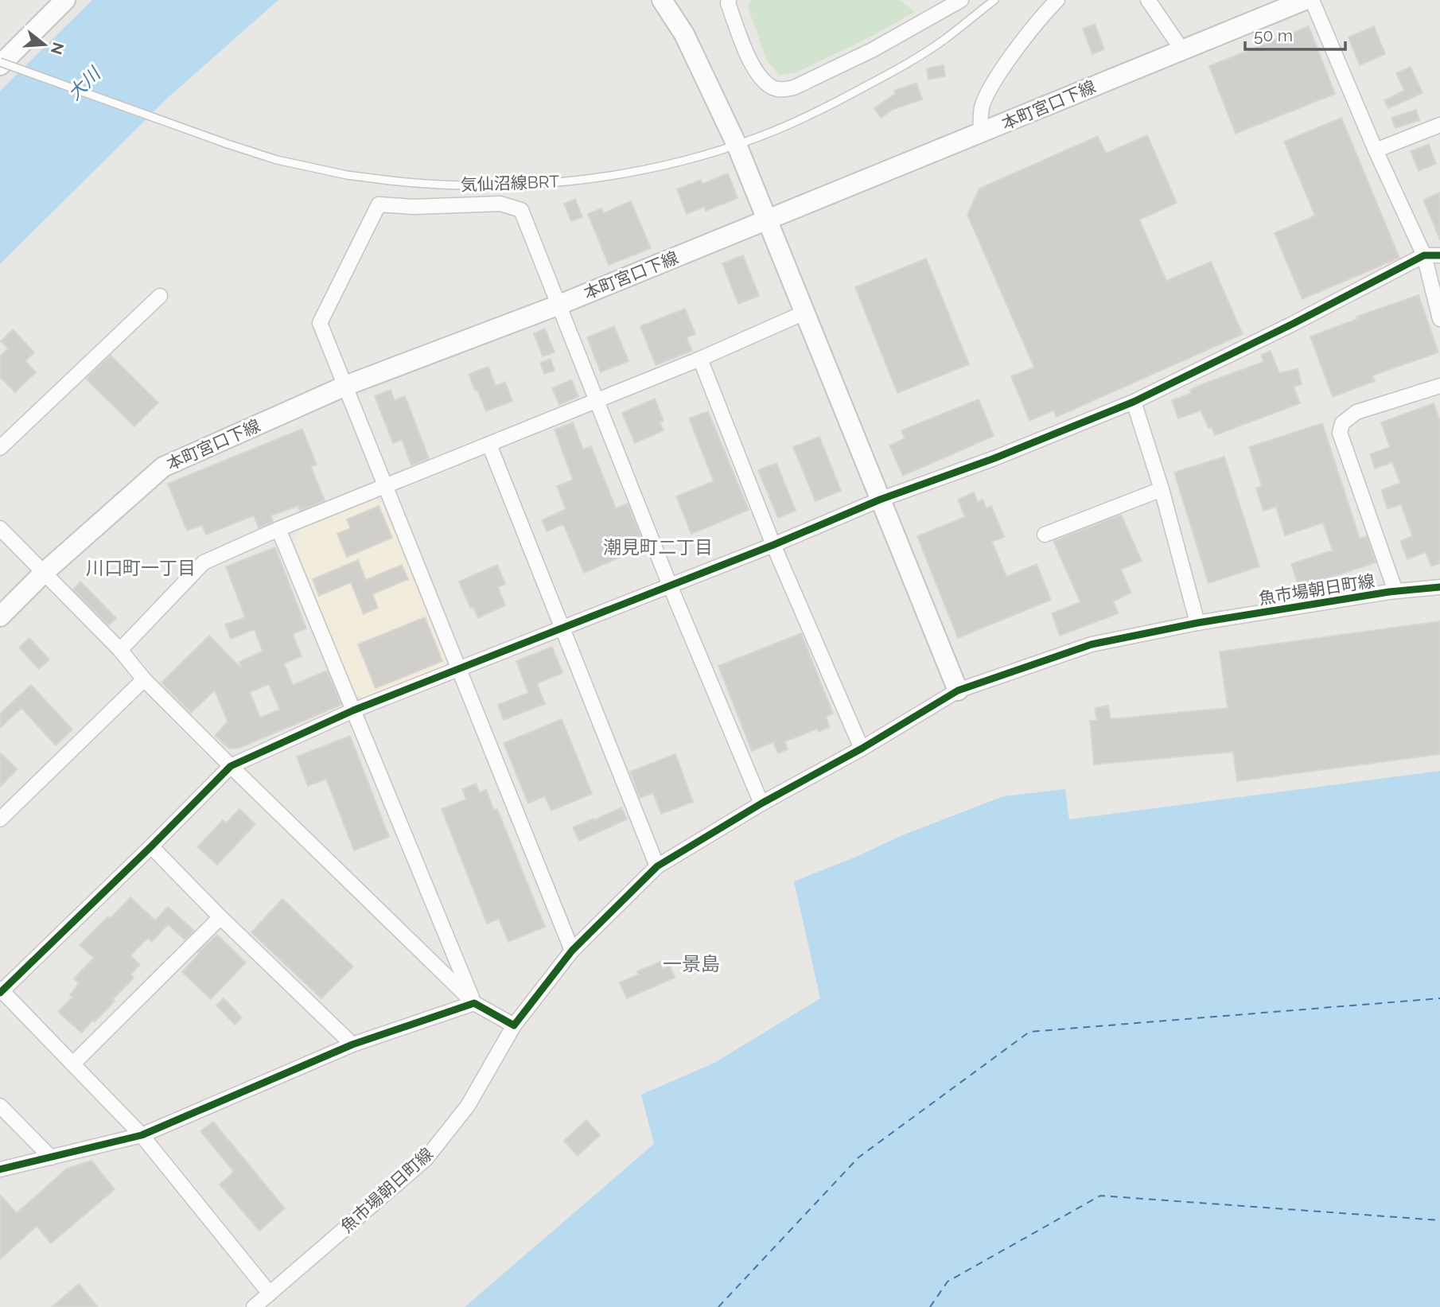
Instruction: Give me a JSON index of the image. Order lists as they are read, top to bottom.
{
  "streets": {
    "street": ["本町宮口下線", "魚市場朝日町線"],
    "lane": ["気仙沼線BRT"]
  },
  "districts": ["潮見町二丁目", "川口町一丁目", "一景島"],
  "water": ["大川"],
  "scale_bar": "50 m",
  "north": "right"
}
